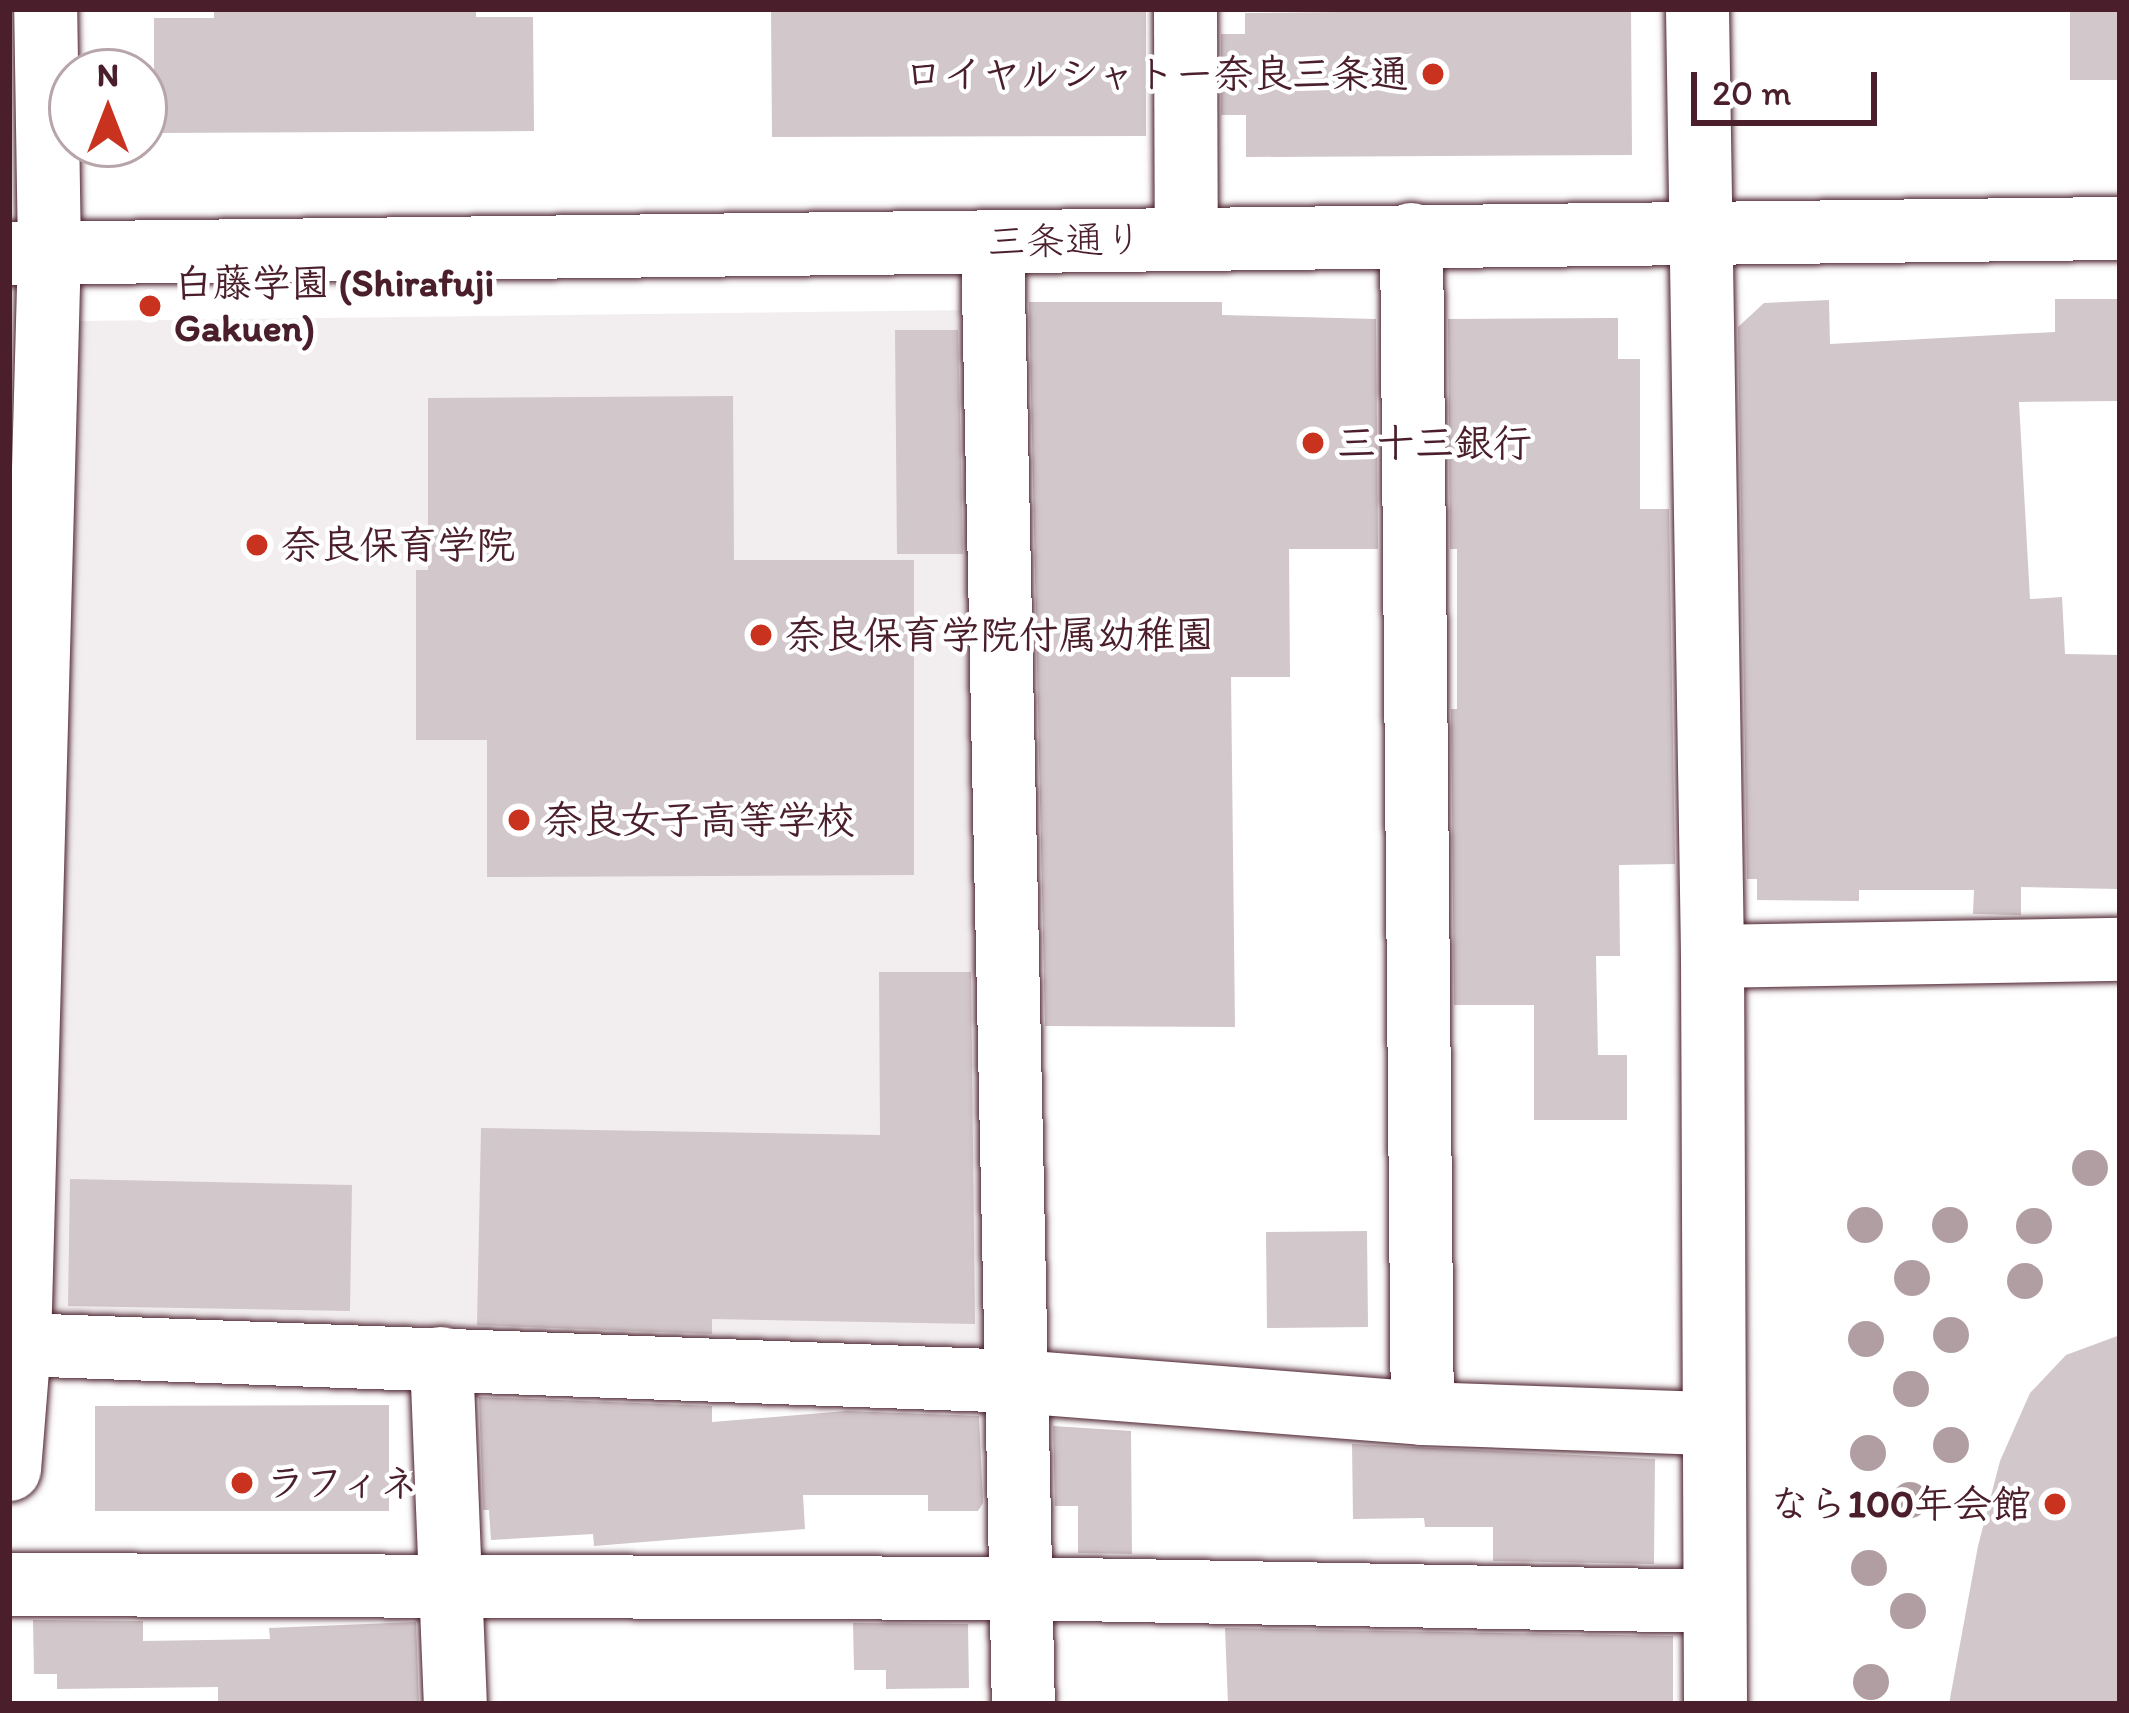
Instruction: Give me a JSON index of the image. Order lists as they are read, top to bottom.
{
  "streets": {
    "street": ["三条通り"]
  },
  "places": [
    "ロイヤルシャトー奈良三条通",
    "白藤学園 (Shirafuji Gakuen)",
    "三十三銀行",
    "奈良保育学院",
    "奈良保育学院付属幼稚園",
    "奈良女子高等学校",
    "ラフィネ",
    "なら100年会館"
  ],
  "scale_bar": "20 m",
  "north": "top"
}
